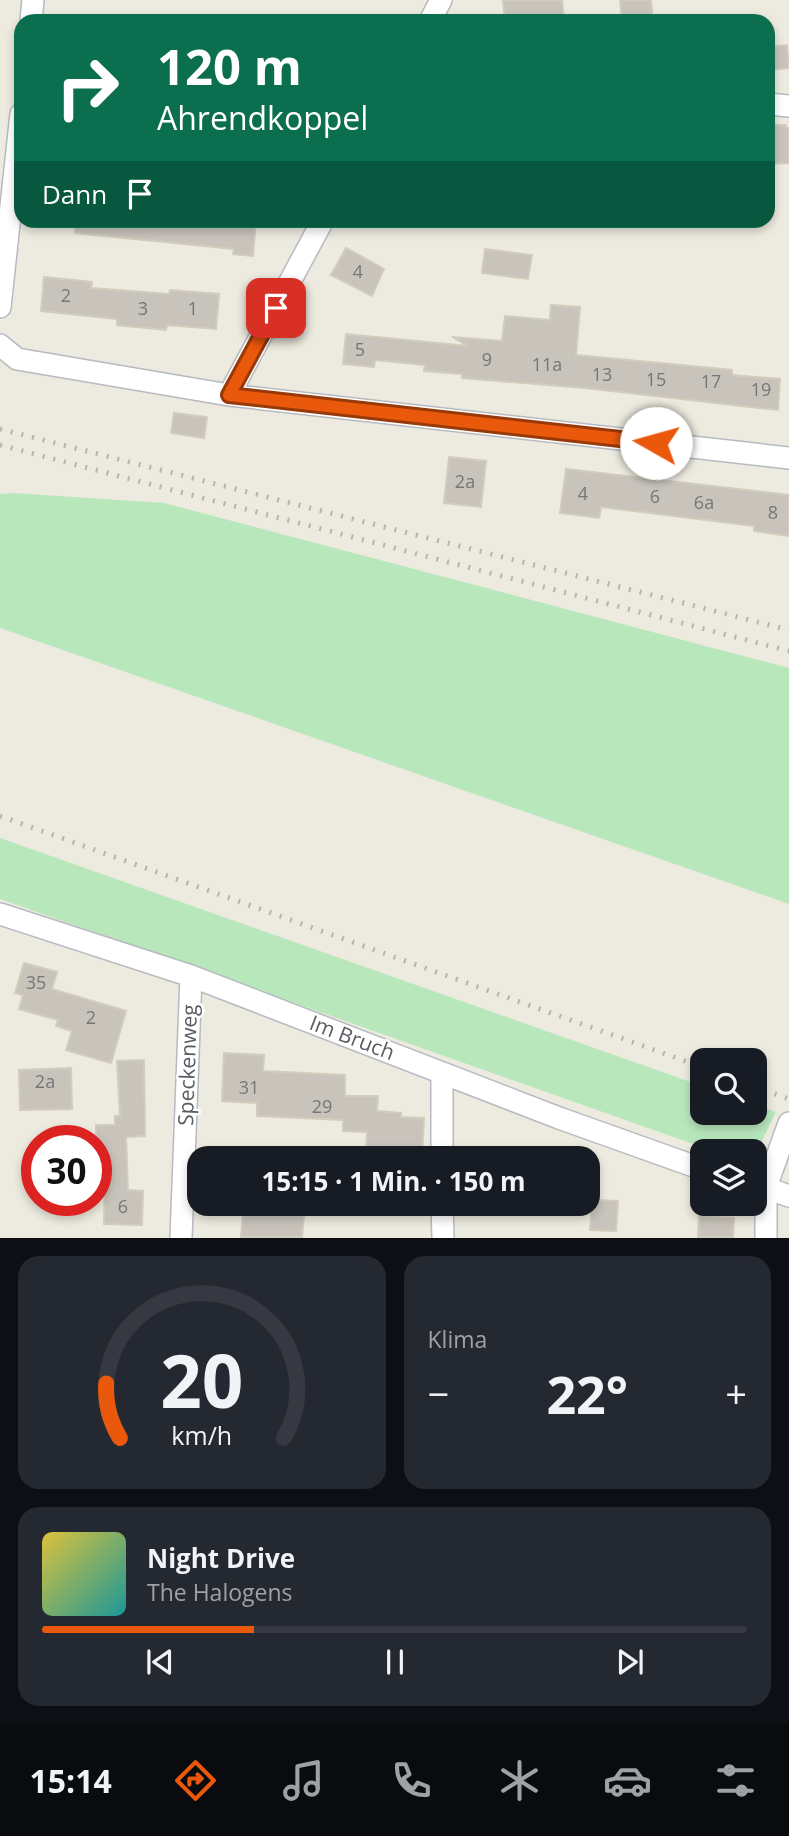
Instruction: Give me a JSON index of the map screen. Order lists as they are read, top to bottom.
{
  "streets": {
    "street": ["Im Bruch", "Speckenweg"]
  },
  "crossings": [
    ["Im Bruch", "Speckenweg"]
  ],
  "house_numbers": [
    "4",
    "2",
    "3",
    "1",
    "5",
    "9",
    "11a",
    "13",
    "15",
    "17",
    "19",
    "2a",
    "4",
    "6",
    "6a",
    "8",
    "35",
    "2",
    "2a",
    "31",
    "29",
    "6"
  ],
  "page": {
    "turn": ["120 m", "Ahrendkoppel"],
    "then": "Dann",
    "limit": "30",
    "trip": "15:15 · 1 Min. · 150 m",
    "tile": "Klima",
    "heat": ["−", "22°", "+"],
    "song": ["Night Drive", "The Halogens"],
    "tabs": "15:14",
    "gauge": ["20", "km/h"]
  }
}
